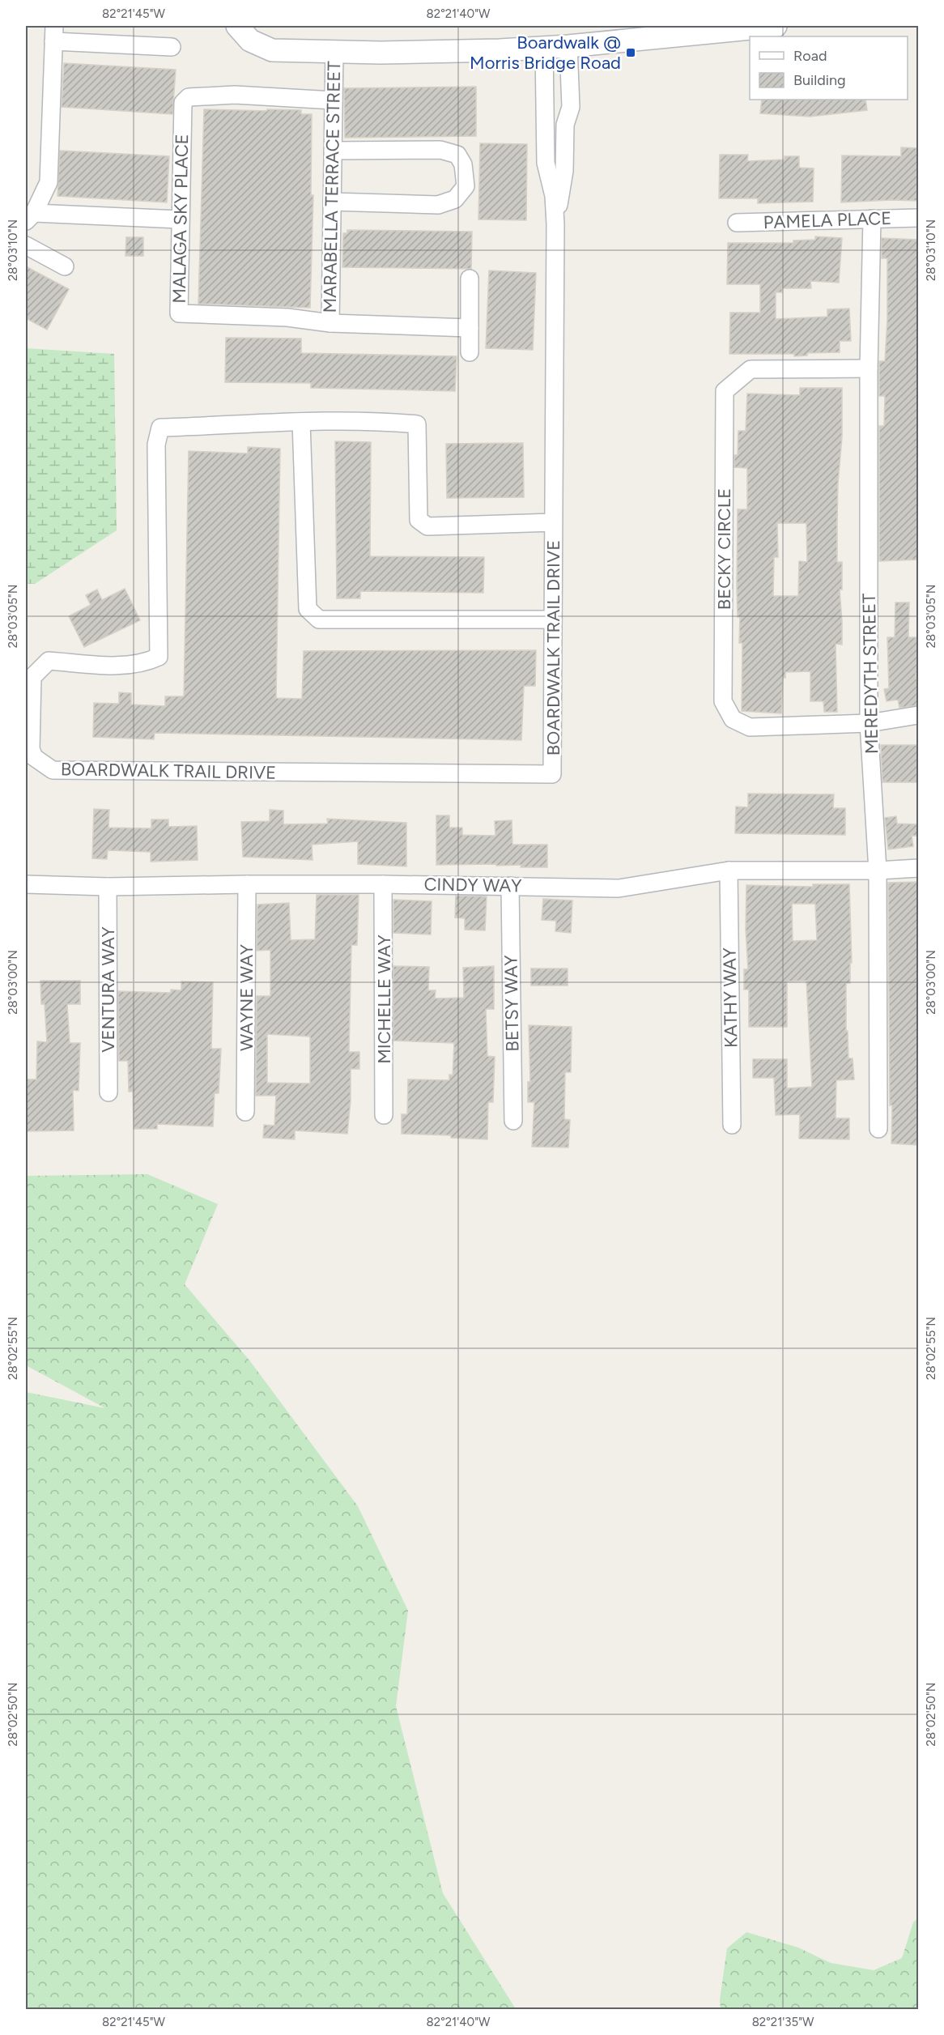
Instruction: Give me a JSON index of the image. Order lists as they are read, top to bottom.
{
  "streets": {
    "street": [
      "MARABELLA TERRACE STREET",
      "MALAGA SKY PLACE",
      "PAMELA PLACE",
      "BECKY CIRCLE",
      "BOARDWALK TRAIL DRIVE",
      "MEREDYTH STREET",
      "CINDY WAY",
      "VENTURA WAY",
      "WAYNE WAY",
      "KATHY WAY",
      "MICHELLE WAY",
      "BETSY WAY"
    ]
  },
  "crossings": [
    ["MARABELLA TERRACE STREET", "MALAGA SKY PLACE"],
    ["PAMELA PLACE", "MEREDYTH STREET"],
    ["BECKY CIRCLE", "MEREDYTH STREET"],
    ["MEREDYTH STREET", "CINDY WAY"],
    ["CINDY WAY", "VENTURA WAY"],
    ["CINDY WAY", "WAYNE WAY"],
    ["CINDY WAY", "KATHY WAY"],
    ["CINDY WAY", "MICHELLE WAY"],
    ["CINDY WAY", "BETSY WAY"]
  ],
  "places": {
    "transit": ["Boardwalk @ Morris Bridge Road"]
  },
  "legend": ["Road", "Building"],
  "coordinates": [
    "82°21'45\"W",
    "82°21'40\"W",
    "28°03'10\"N",
    "28°03'05\"N",
    "28°03'00\"N",
    "28°02'55\"N",
    "28°02'50\"N",
    "82°21'35\"W"
  ]
}
